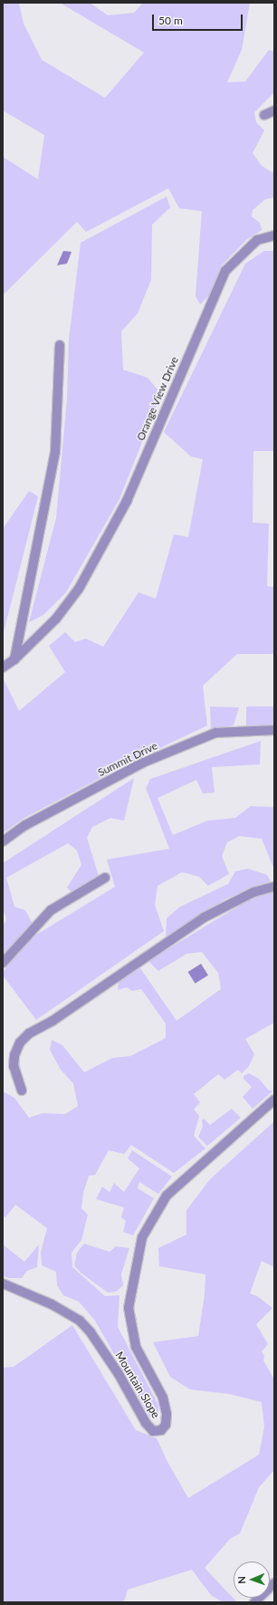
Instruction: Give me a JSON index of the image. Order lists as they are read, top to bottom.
{
  "streets": {
    "street": ["Orange View Drive", "Summit Drive", "Mountain Slope"]
  },
  "scale_bar": "50 m",
  "north": "left"
}
